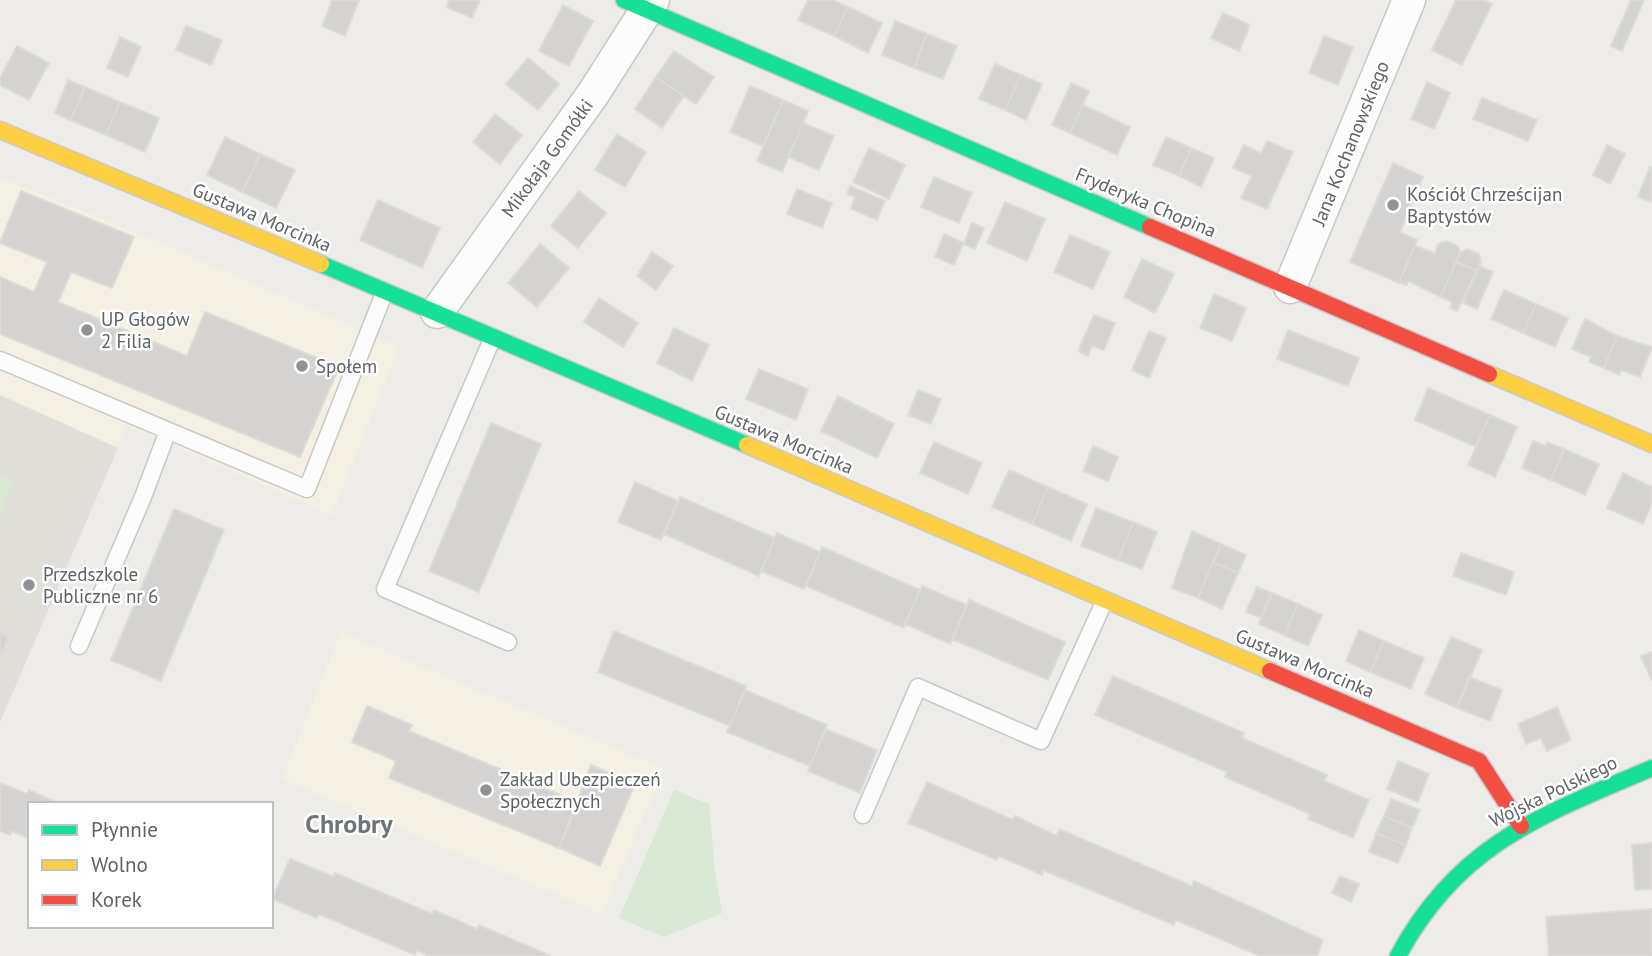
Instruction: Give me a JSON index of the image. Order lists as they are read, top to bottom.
{
  "streets": {
    "street": [
      "Jana Kochanowskiego",
      "Mikołaja Gomółki",
      "Fryderyka Chopina",
      "Gustawa Morcinka",
      "Wojska Polskiego"
    ]
  },
  "crossings": [
    ["Jana Kochanowskiego", "Fryderyka Chopina"],
    ["Mikołaja Gomółki", "Fryderyka Chopina"],
    ["Mikołaja Gomółki", "Gustawa Morcinka"],
    ["Gustawa Morcinka", "Wojska Polskiego"]
  ],
  "districts": ["Chrobry"],
  "places": [
    "Kościół Chrześcijan Baptystów",
    "UP Głogów 2 Filia",
    "Społem",
    "Przedszkole Publiczne nr 6",
    "Zakład Ubezpieczeń Społecznych"
  ],
  "legend": ["Płynnie", "Wolno", "Korek"]
}
